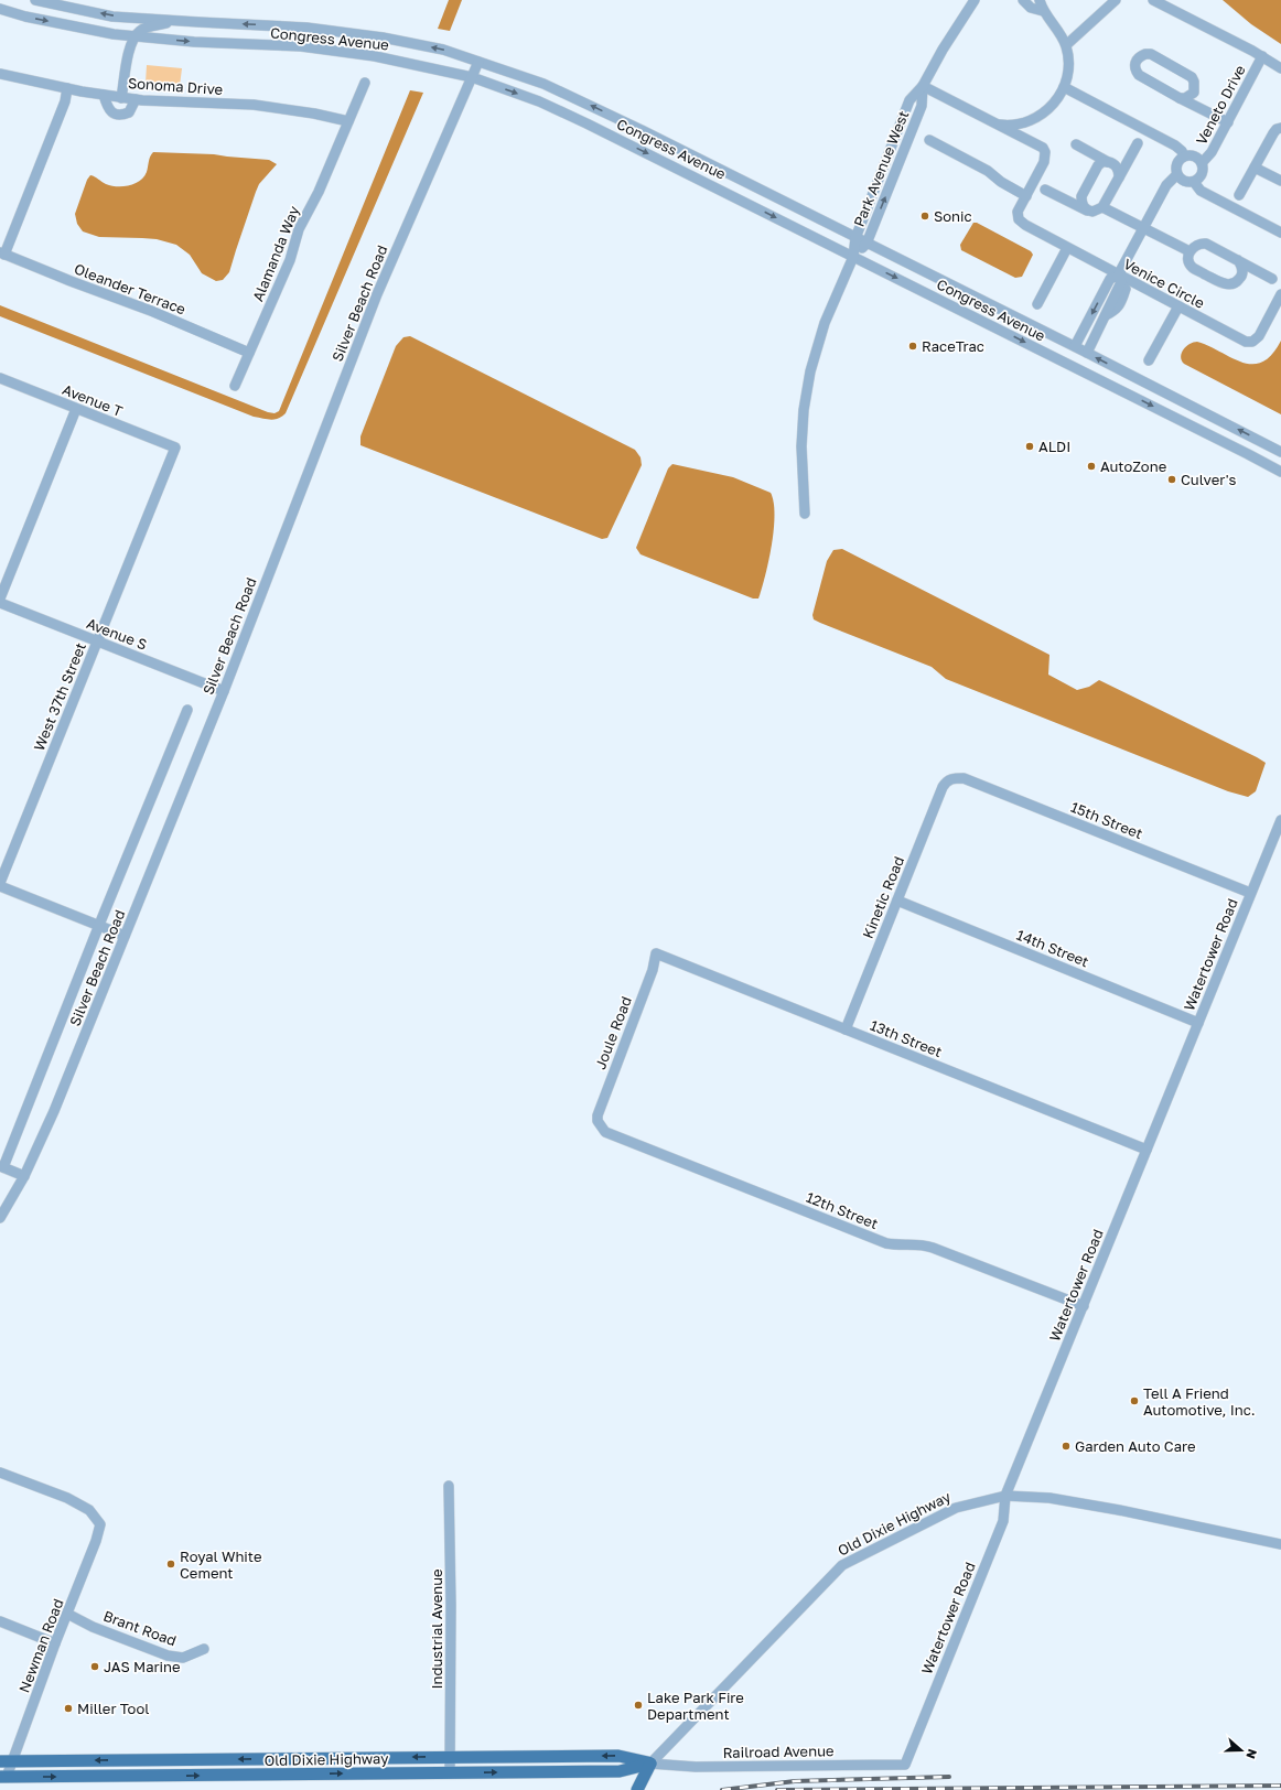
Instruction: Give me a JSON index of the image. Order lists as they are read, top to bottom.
{
  "streets": {
    "main road": ["Old Dixie Highway"],
    "street": [
      "Congress Avenue",
      "Sonoma Drive",
      "Veneto Drive",
      "Park Avenue West",
      "Alamanda Way",
      "Venice Circle",
      "Oleander Terrace",
      "Silver Beach Road",
      "Avenue T",
      "Avenue S",
      "West 37th Street",
      "15th Street",
      "Kinetic Road",
      "14th Street",
      "Watertower Road",
      "Joule Road",
      "13th Street",
      "12th Street",
      "Brant Road",
      "Industrial Avenue",
      "Newman Road",
      "Railroad Avenue"
    ]
  },
  "crossings": [
    ["Congress Avenue", "Park Avenue West"],
    ["Congress Avenue", "Silver Beach Road"],
    ["Sonoma Drive", "Alamanda Way"],
    ["Alamanda Way", "Oleander Terrace"],
    ["Silver Beach Road", "Avenue S"],
    ["Avenue T", "West 37th Street"],
    ["Avenue S", "West 37th Street"],
    ["15th Street", "Kinetic Road"],
    ["15th Street", "Watertower Road"],
    ["Kinetic Road", "14th Street"],
    ["Kinetic Road", "13th Street"],
    ["14th Street", "Watertower Road"],
    ["Watertower Road", "13th Street"],
    ["Watertower Road", "12th Street"],
    ["Watertower Road", "Old Dixie Highway"],
    ["Watertower Road", "Railroad Avenue"],
    ["Joule Road", "13th Street"],
    ["Joule Road", "12th Street"],
    ["Old Dixie Highway", "Industrial Avenue"],
    ["Old Dixie Highway", "Newman Road"],
    ["Old Dixie Highway", "Railroad Avenue"],
    ["Brant Road", "Newman Road"]
  ],
  "places": [
    "Sonic",
    "RaceTrac",
    "ALDI",
    "AutoZone",
    "Culver's",
    "Tell A Friend Automotive, Inc.",
    "Garden Auto Care",
    "Royal White Cement",
    "JAS Marine",
    "Lake Park Fire Department",
    "Miller Tool"
  ],
  "north": "right"
}
